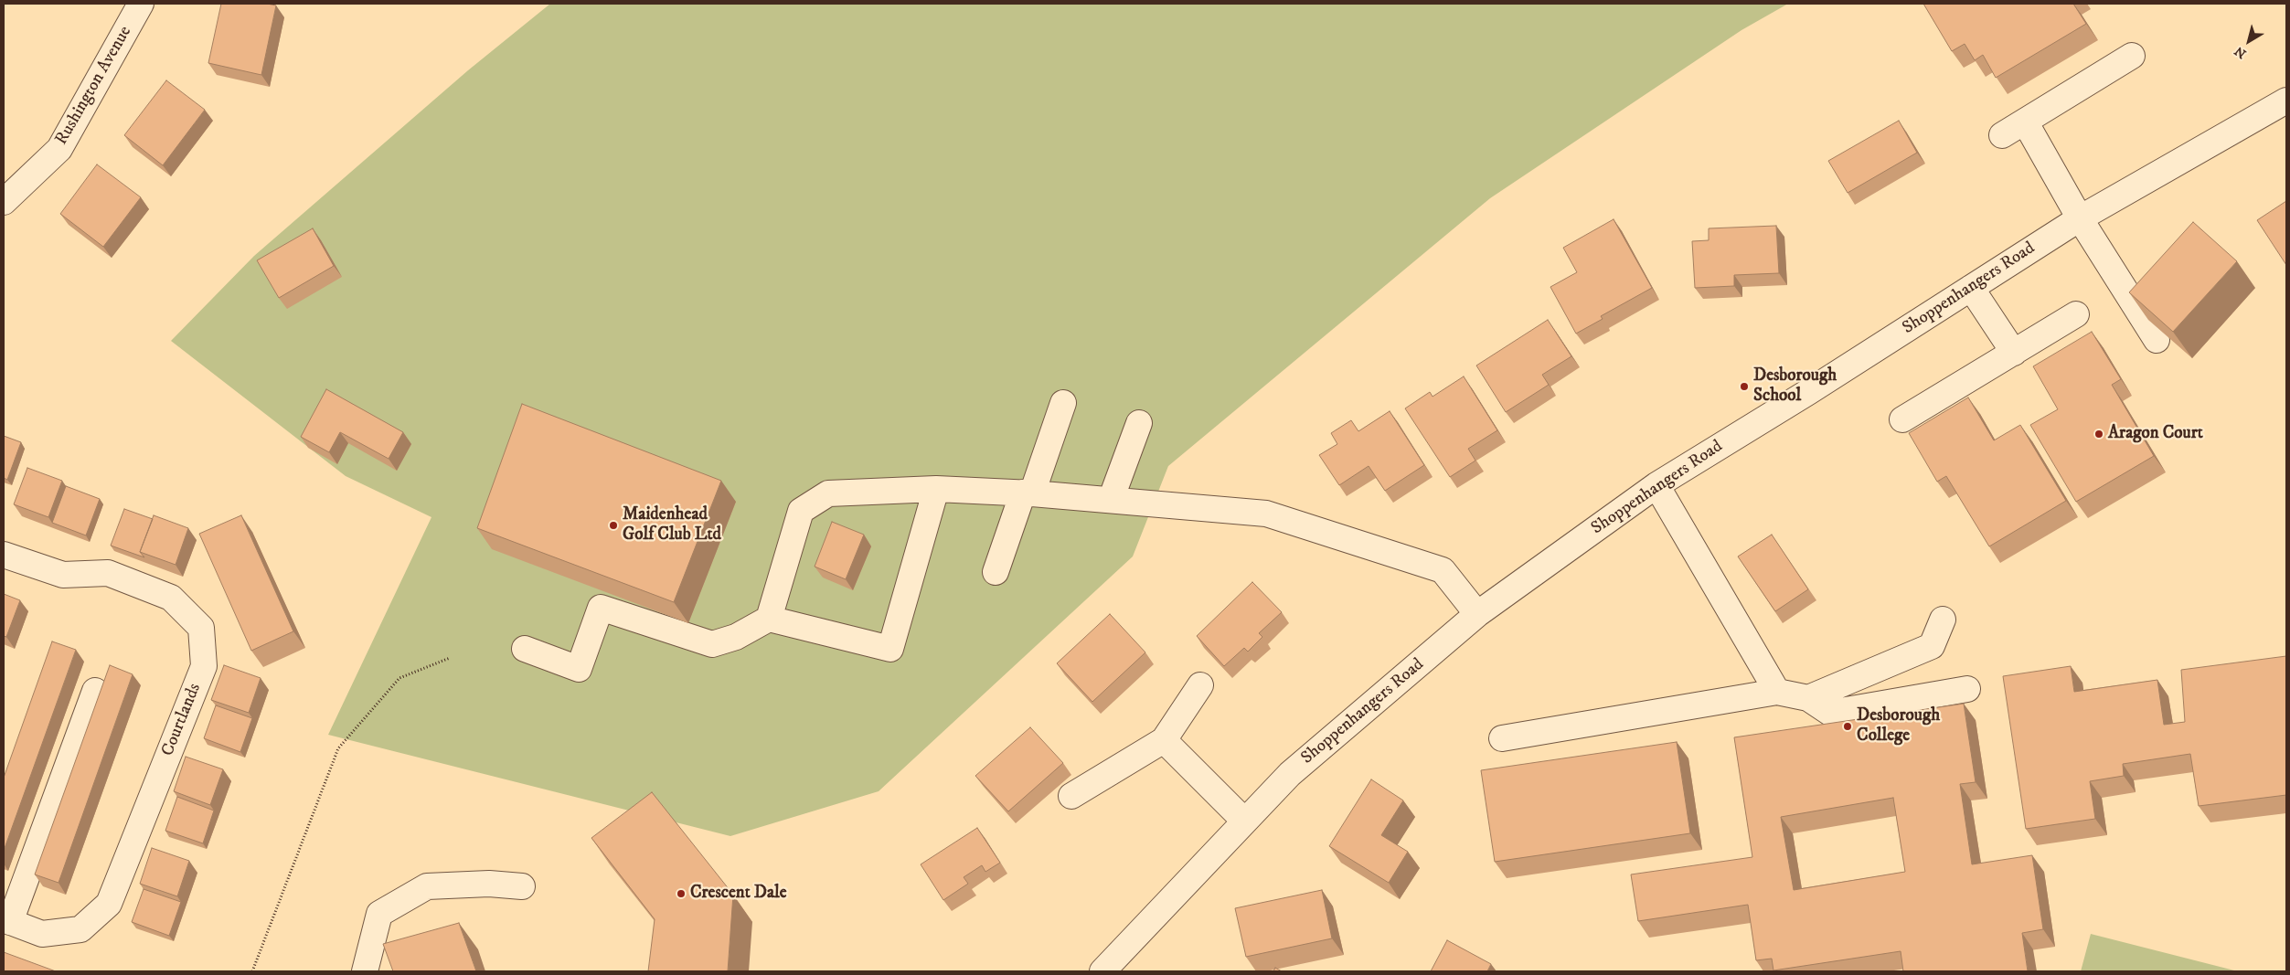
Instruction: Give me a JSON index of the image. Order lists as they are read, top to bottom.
{
  "streets": {
    "street": ["Rushington Avenue", "Shoppenhangers Road", "Courtlands"]
  },
  "places": [
    "Desborough School",
    "Aragon Court",
    "Maidenhead Golf Club Ltd",
    "Desborough College",
    "Crescent Dale"
  ],
  "north": "bottom left"
}
